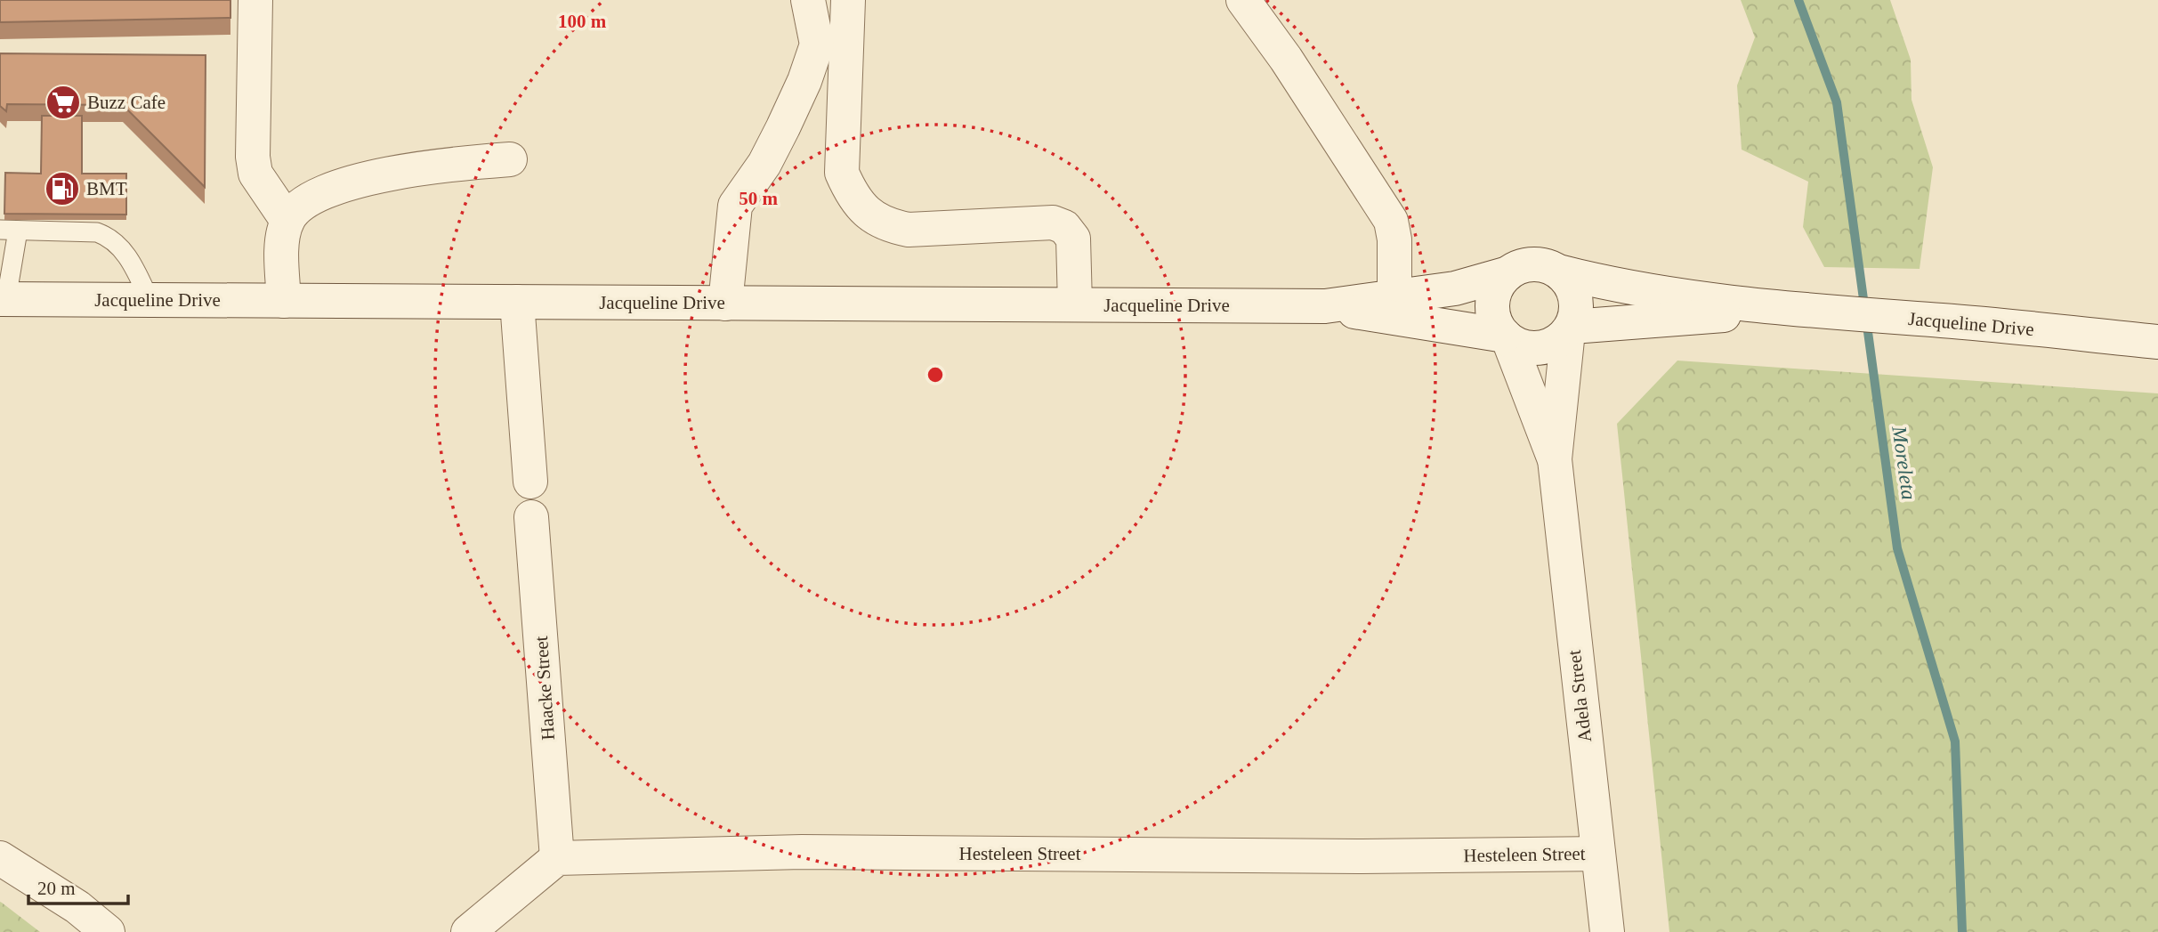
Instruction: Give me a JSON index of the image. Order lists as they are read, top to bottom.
{
  "streets": {
    "street": [
      "Jacqueline Drive",
      "Haacke Street",
      "Adela Street",
      "Hesteleen Street"
    ]
  },
  "crossings": [
    ["Jacqueline Drive", "Adela Street"],
    ["Haacke Street", "Hesteleen Street"],
    ["Adela Street", "Hesteleen Street"]
  ],
  "water": ["Moreleta"],
  "places": {
    "supermarket": ["Buzz Cafe"],
    "fuel station": ["BMT"]
  },
  "scale_bar": "20 m",
  "rings": ["100 m", "50 m"]
}
